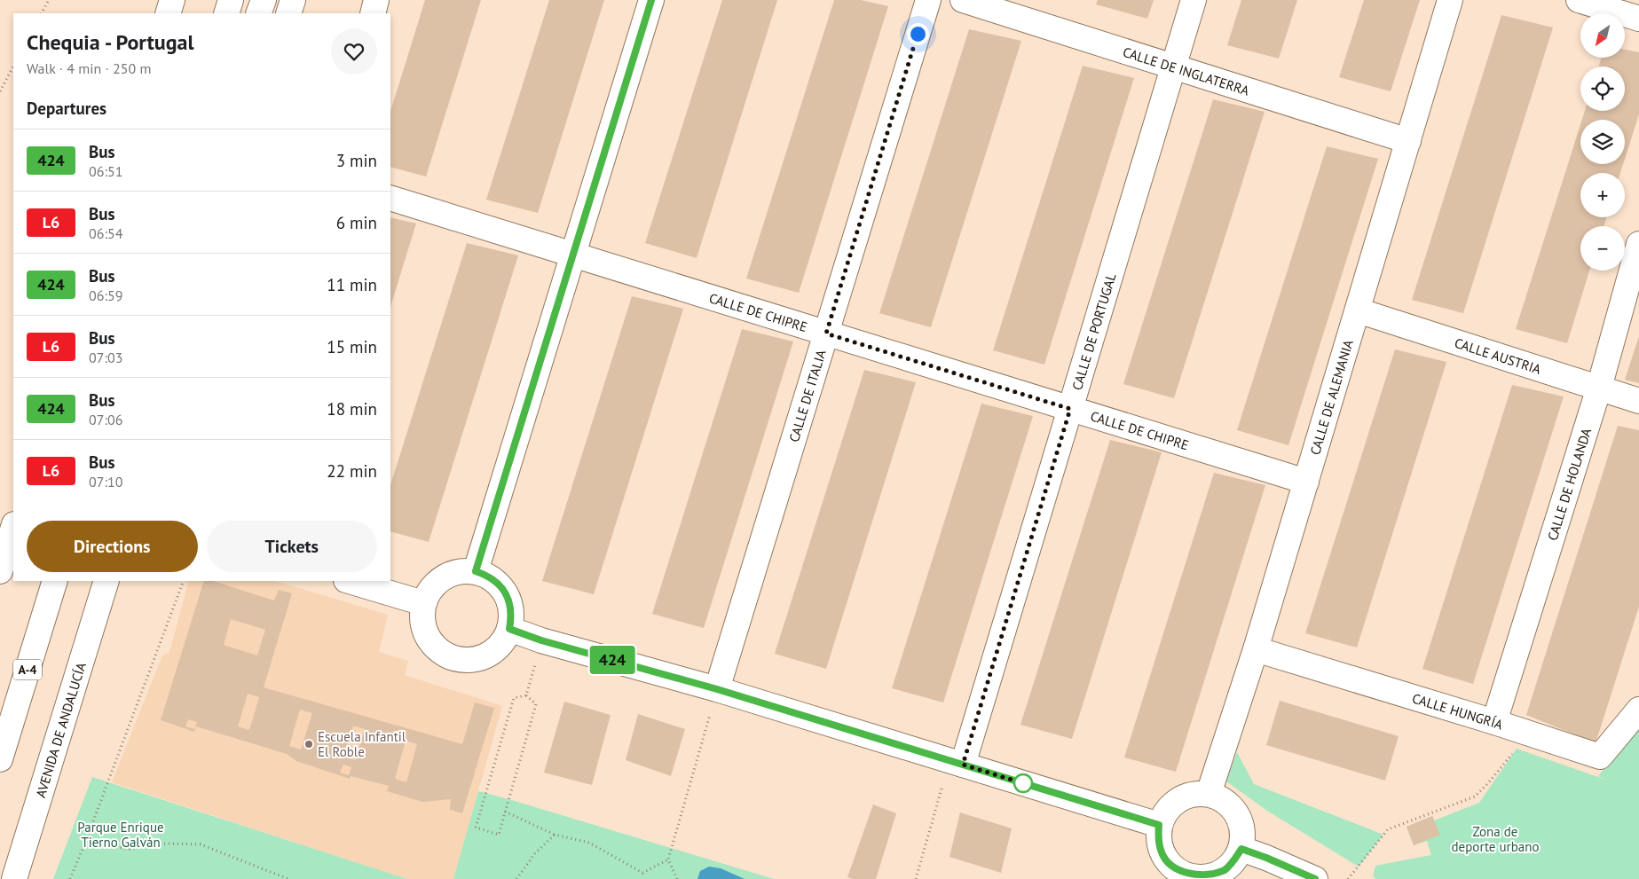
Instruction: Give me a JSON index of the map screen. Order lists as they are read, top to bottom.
{
  "streets": {
    "main road": [
      "CALLE DE INGLATERRA",
      "CALLE DE CHIPRE",
      "CALLE DE PORTUGAL",
      "CALLE AUSTRIA",
      "CALLE DE ITALIA",
      "CALLE DE ALEMANIA",
      "CALLE DE HOLANDA",
      "A-4",
      "CALLE HUNGRÍA",
      "AVENIDA DE ANDALUCÍA"
    ]
  },
  "crossings": [
    ["CALLE DE INGLATERRA", "CALLE DE PORTUGAL"],
    ["CALLE DE INGLATERRA", "CALLE DE ALEMANIA"],
    ["CALLE DE CHIPRE", "CALLE DE PORTUGAL"],
    ["CALLE DE CHIPRE", "CALLE DE ITALIA"],
    ["CALLE DE CHIPRE", "CALLE DE ALEMANIA"],
    ["CALLE AUSTRIA", "CALLE DE ALEMANIA"],
    ["CALLE AUSTRIA", "CALLE DE HOLANDA"],
    ["CALLE DE ALEMANIA", "CALLE HUNGRÍA"],
    ["CALLE DE HOLANDA", "CALLE HUNGRÍA"]
  ],
  "parks": ["Parque Enrique Tierno Galván", "Zona de deporte urbano"],
  "places": ["Escuela Infantil El Roble"],
  "lines": ["bus line 424"],
  "north": "bottom left",
  "page": {
    "on_map": "424",
    "map_buttons": ["+", "−"],
    "heading": [
      ["Chequia - Portugal", "Walk · 4 min · 250 m"],
      "Departures"
    ],
    "list": [
      {
        "mark": "424",
        "name": "Bus",
        "note": "06:51",
        "value": "3 min"
      },
      {
        "mark": "L6",
        "name": "Bus",
        "note": "06:54",
        "value": "6 min"
      },
      {
        "mark": "424",
        "name": "Bus",
        "note": "06:59",
        "value": "11 min"
      },
      {
        "mark": "L6",
        "name": "Bus",
        "note": "07:03",
        "value": "15 min"
      },
      {
        "mark": "424",
        "name": "Bus",
        "note": "07:06",
        "value": "18 min"
      },
      {
        "mark": "L6",
        "name": "Bus",
        "note": "07:10",
        "value": "22 min"
      }
    ],
    "buttons": ["Directions", "Tickets"]
  }
}
